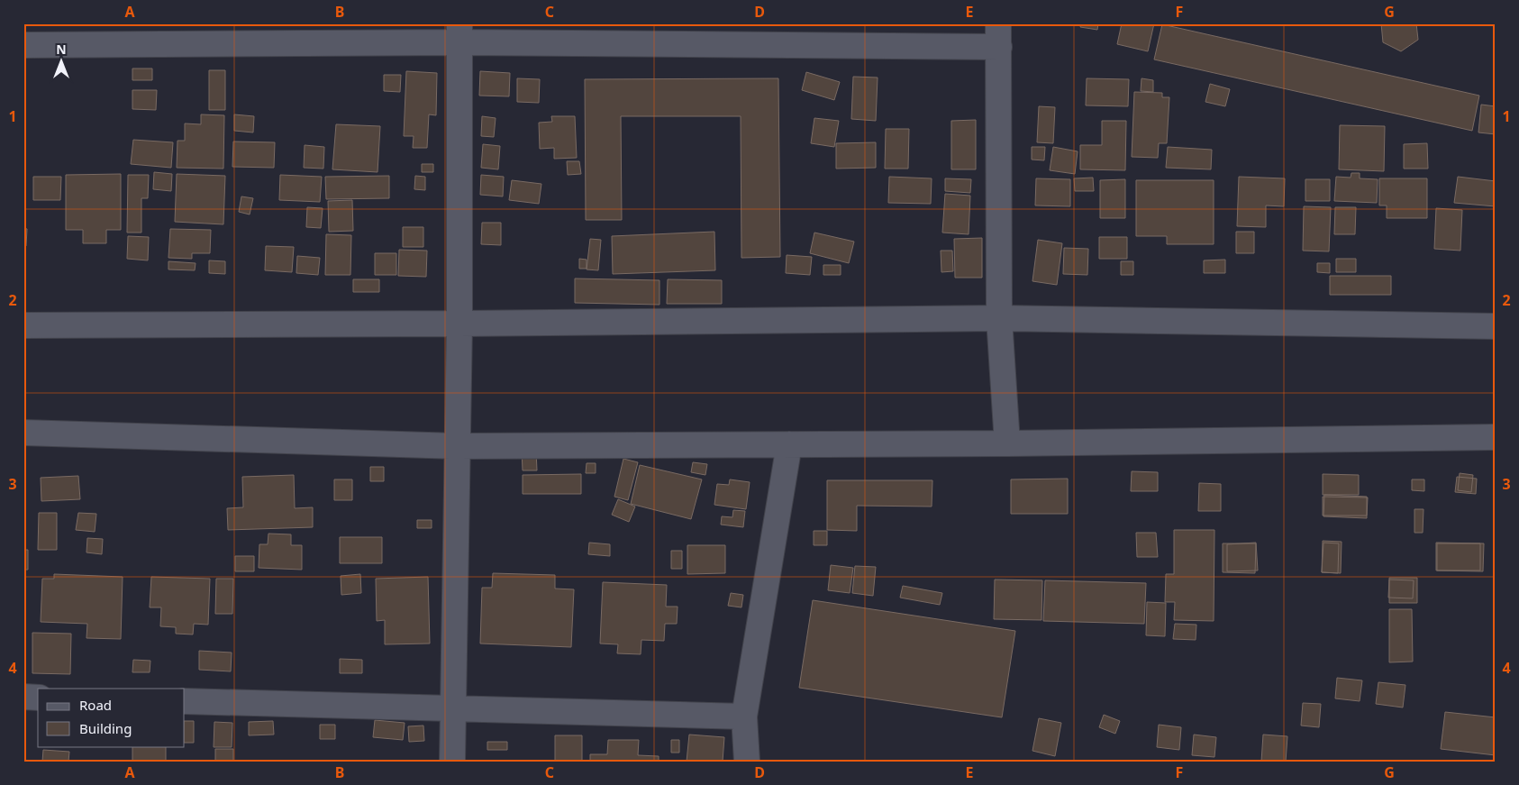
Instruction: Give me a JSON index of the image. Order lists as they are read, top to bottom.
{
  "legend": ["Road", "Building"],
  "north": "top",
  "grid": {
    "columns": [
      "A",
      "B",
      "C",
      "D",
      "E",
      "F",
      "G"
    ],
    "rows": [
      "1",
      "2",
      "3",
      "4"
    ]
  }
}
